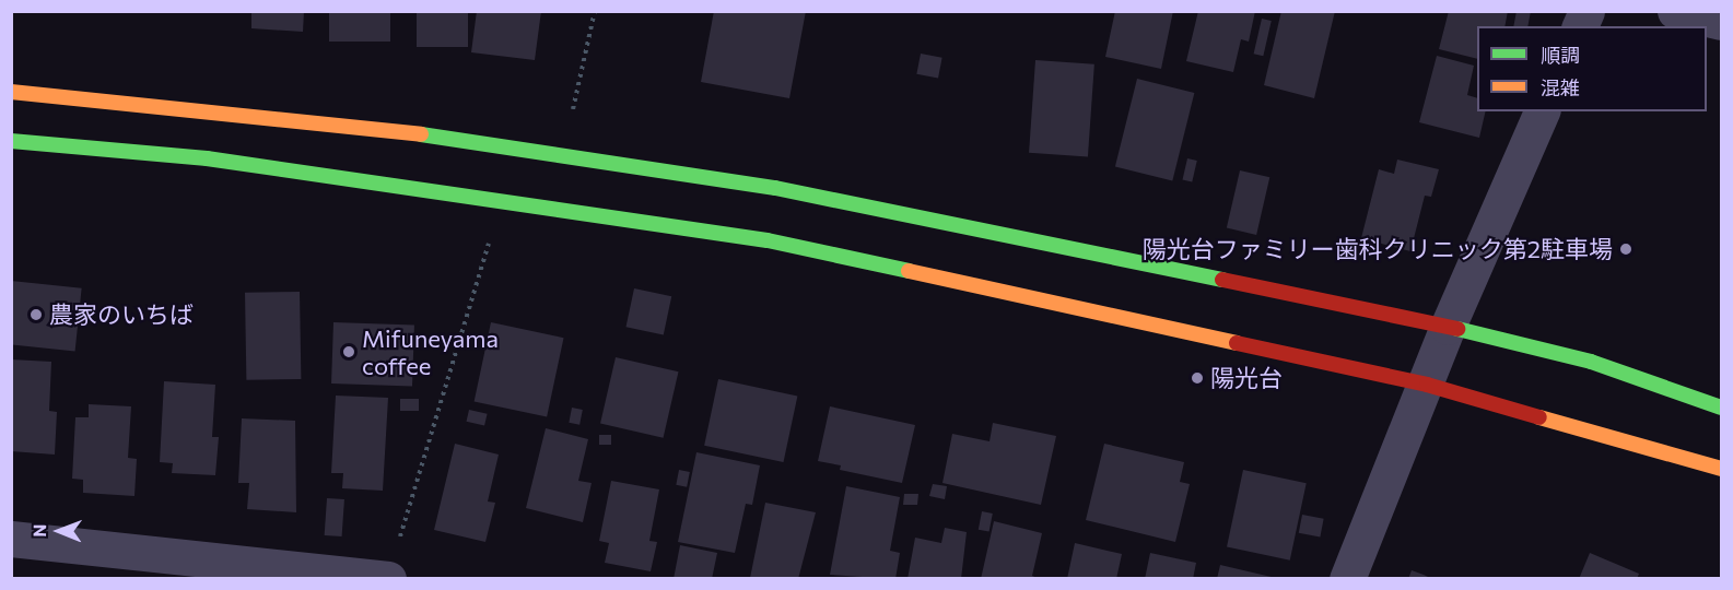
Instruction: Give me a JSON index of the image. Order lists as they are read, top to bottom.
{
  "places": [
    "陽光台ファミリー歯科クリニック第2駐車場",
    "農家のいちば",
    "Mifuneyama coffee",
    "陽光台"
  ],
  "legend": ["順調", "混雑"],
  "north": "left"
}
